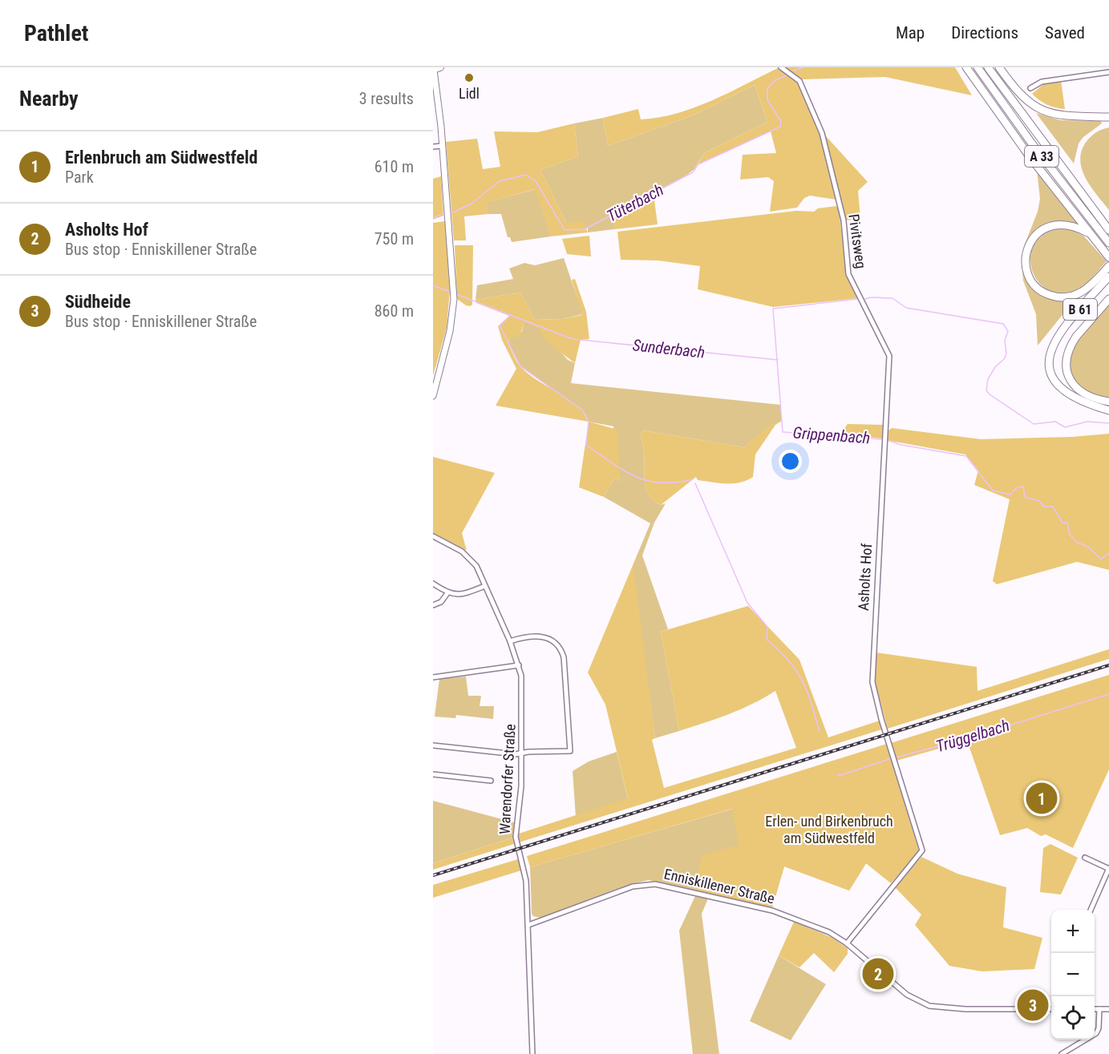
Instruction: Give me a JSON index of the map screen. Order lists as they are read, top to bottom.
{
  "streets": {
    "highway": ["A 33", "B 61"],
    "street": [
      "Pivitsweg",
      "Asholts Hof",
      "Warendorfer Straße",
      "Enniskillener Straße"
    ]
  },
  "crossings": [
    ["Pivitsweg", "Asholts Hof"],
    ["Asholts Hof", "Enniskillener Straße"],
    ["Warendorfer Straße", "Enniskillener Straße"]
  ],
  "water": [
    "Tüterbach",
    "Sunderbach",
    "Grippenbach",
    "Trüggelbach"
  ],
  "parks": ["Erlen- und Birkenbruch am Südwestfeld"],
  "places": ["Lidl"],
  "page": {
    "header": "Pathlet",
    "nav": ["Map", "Directions", "Saved"],
    "heading": ["Nearby", "3 results"],
    "list": [
      {
        "mark": "1",
        "name": "Erlenbruch am Südwestfeld",
        "note": "Park",
        "value": "610 m"
      },
      {
        "mark": "2",
        "name": "Asholts Hof",
        "note": "Bus stop · Enniskillener Straße",
        "value": "750 m"
      },
      {
        "mark": "3",
        "name": "Südheide",
        "note": "Bus stop · Enniskillener Straße",
        "value": "860 m"
      }
    ],
    "pins": ["1", "2", "3"],
    "map_buttons": ["+", "−"]
  }
}
